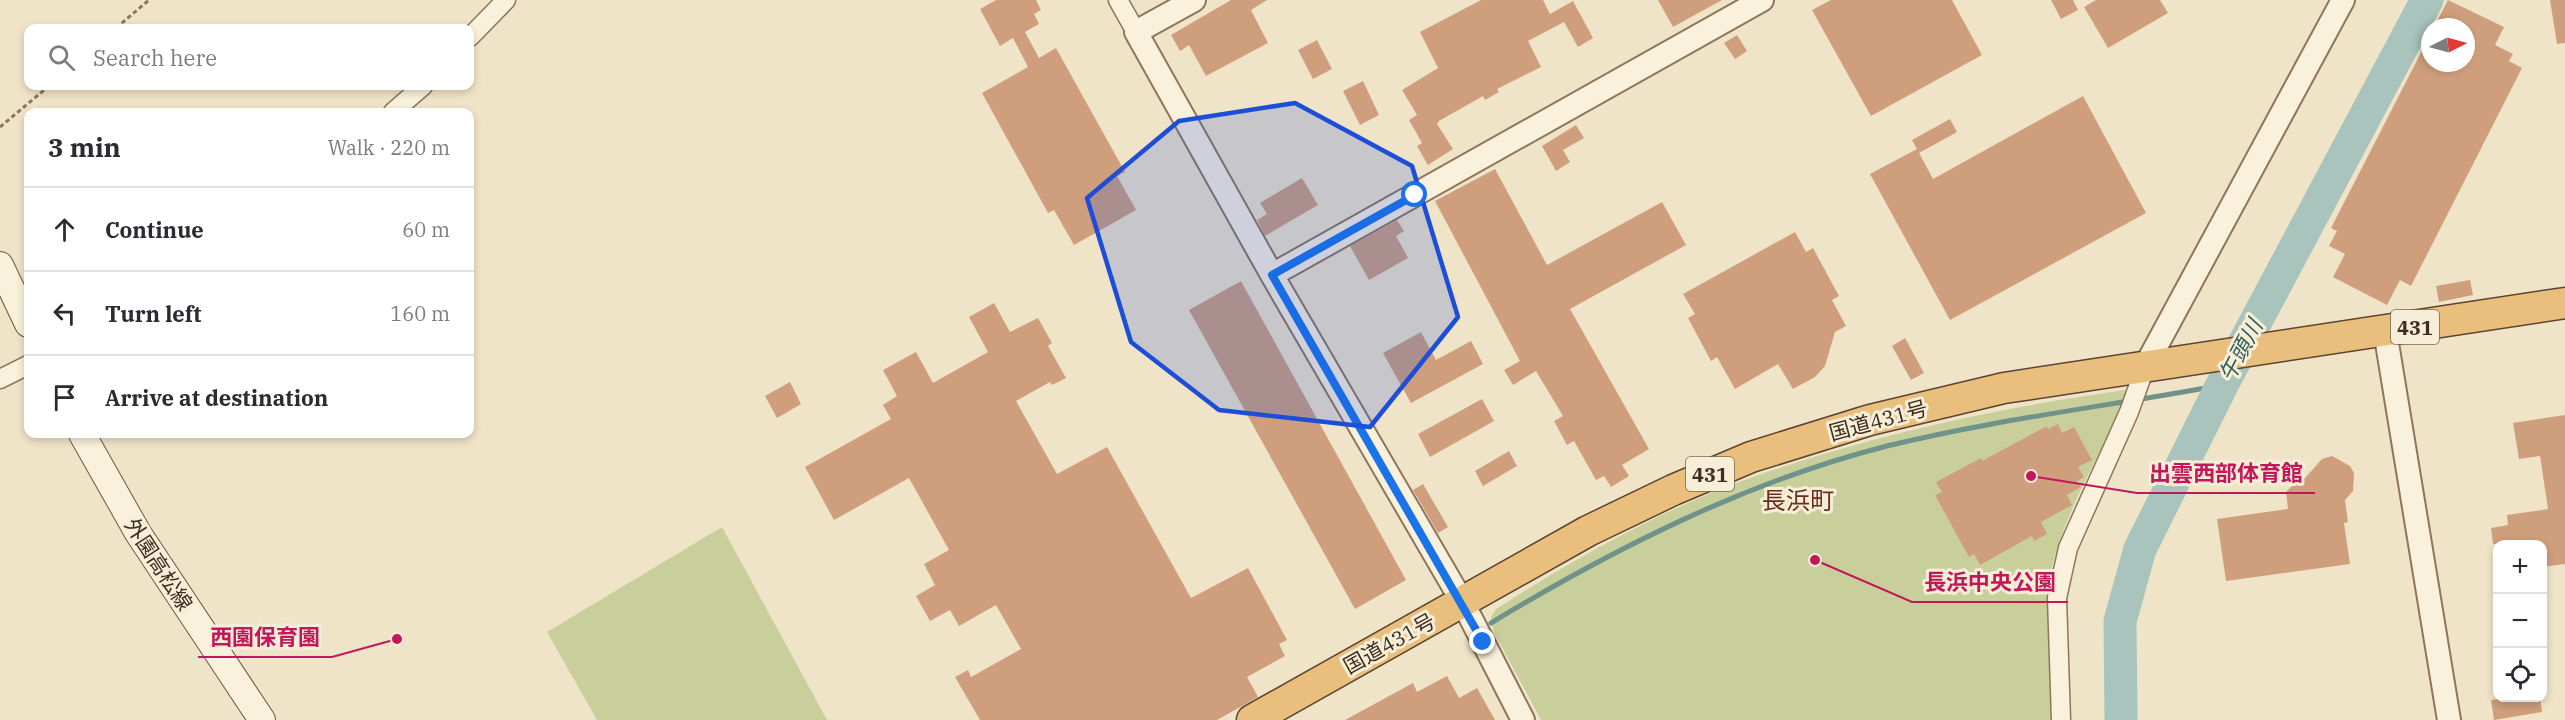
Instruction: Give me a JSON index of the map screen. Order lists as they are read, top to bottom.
{
  "streets": {
    "highway": ["431", "国道431号"],
    "main road": ["外園高松線"]
  },
  "districts": ["長浜町"],
  "water": ["午頭川"],
  "places": ["出雲西部体育館", "長浜中央公園", "西園保育園"],
  "north": "right",
  "page": {
    "search": "Search here",
    "heading": ["3 min", "Walk · 220 m"],
    "list": [
      ["Continue", "60 m"],
      ["Turn left", "160 m"],
      "Arrive at destination"
    ],
    "map_buttons": ["+", "−"]
  }
}
